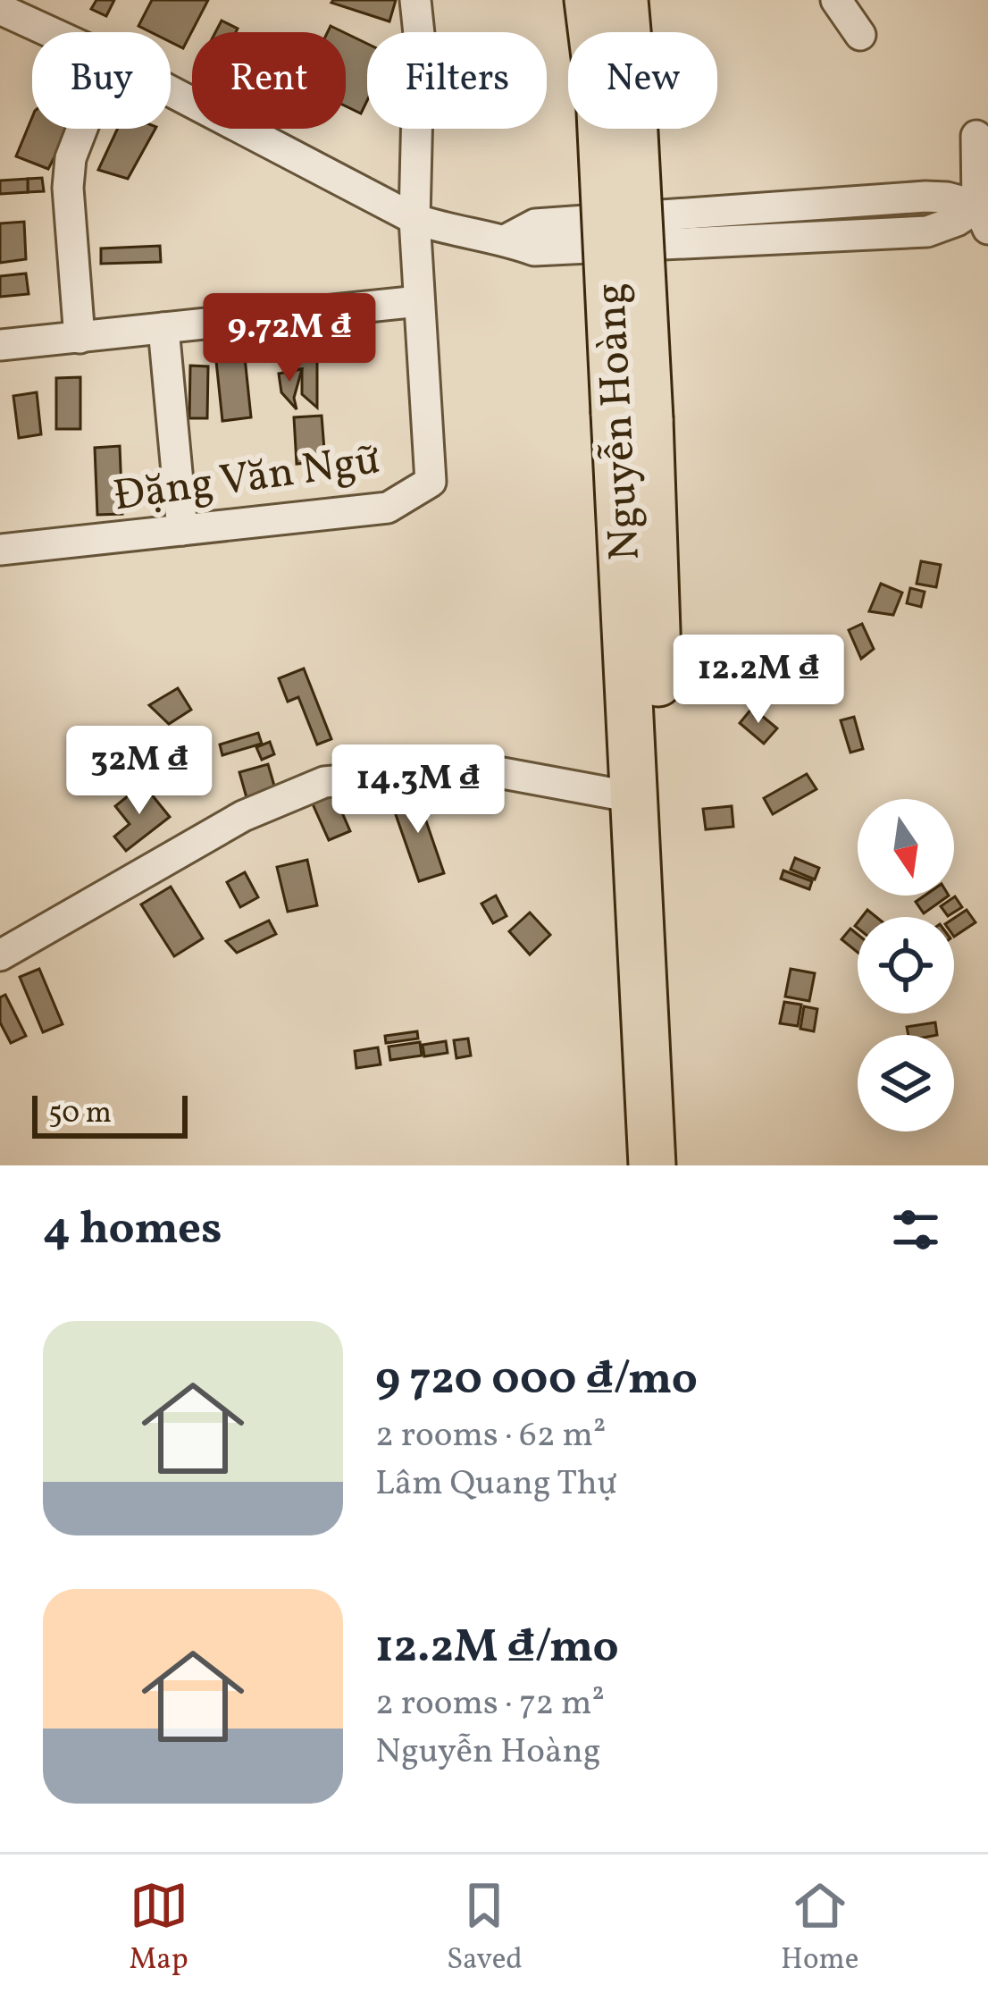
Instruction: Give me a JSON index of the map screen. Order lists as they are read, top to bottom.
{
  "streets": {
    "highway": ["Nguyễn Hoàng"],
    "street": ["Đặng Văn Ngữ"]
  },
  "scale_bar": "50 m",
  "north": "bottom",
  "page": {
    "chip": [
      "Buy",
      "Rent",
      "Filters",
      "New"
    ],
    "price": [
      "9.72M ₫",
      "12.2M ₫",
      "32M ₫",
      "14.3M ₫"
    ],
    "scale": "50 m",
    "heading": "4 homes",
    "list": [
      {
        "name": "9 720 000 ₫/mo",
        "note": "2 rooms · 62 m² · Lâm Quang Thự"
      },
      {
        "name": "12.2M ₫/mo",
        "note": "2 rooms · 72 m² · Nguyễn Hoàng"
      }
    ],
    "tabs": ["Map", "Saved", "Home"]
  }
}
